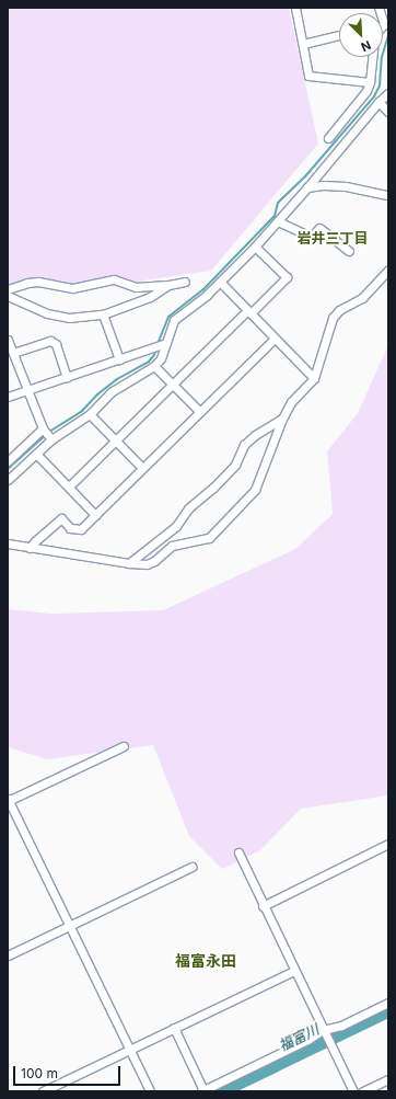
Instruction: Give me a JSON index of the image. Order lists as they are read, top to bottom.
{
  "districts": ["岩井三丁目", "福富永田"],
  "water": ["福富川"],
  "scale_bar": "100 m",
  "north": "bottom right"
}
